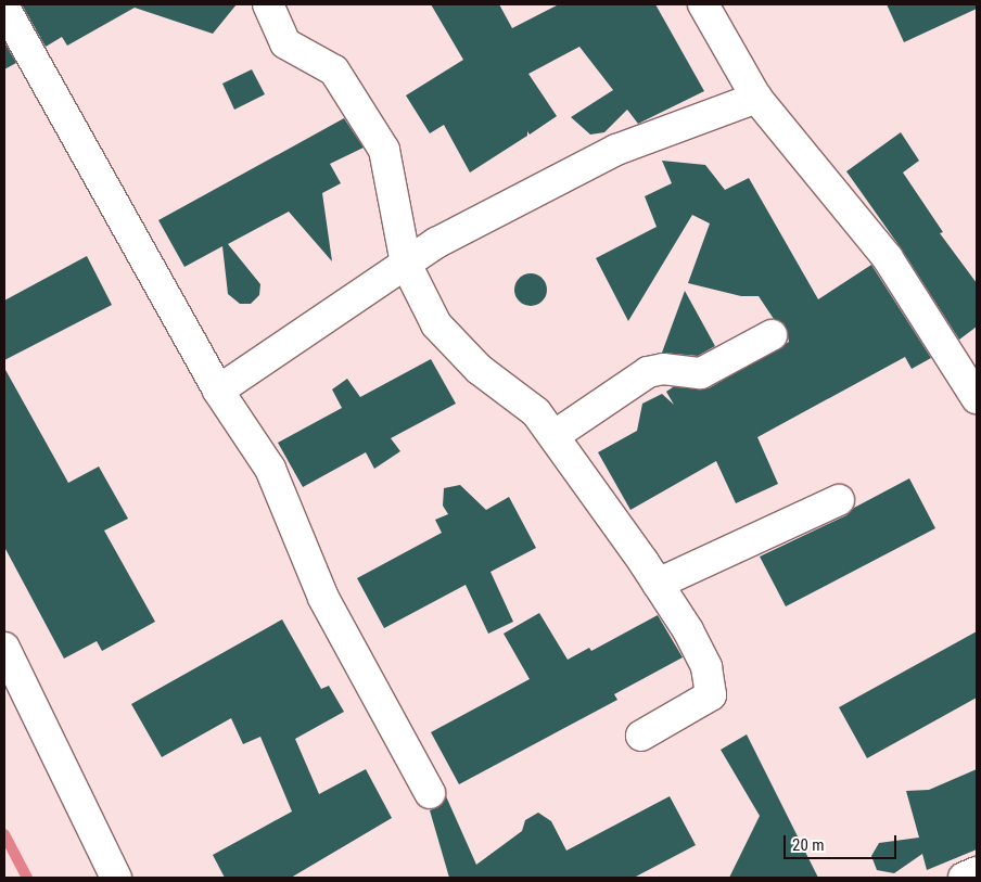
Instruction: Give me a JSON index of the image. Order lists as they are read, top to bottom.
{
  "scale_bar": "20 m"
}
